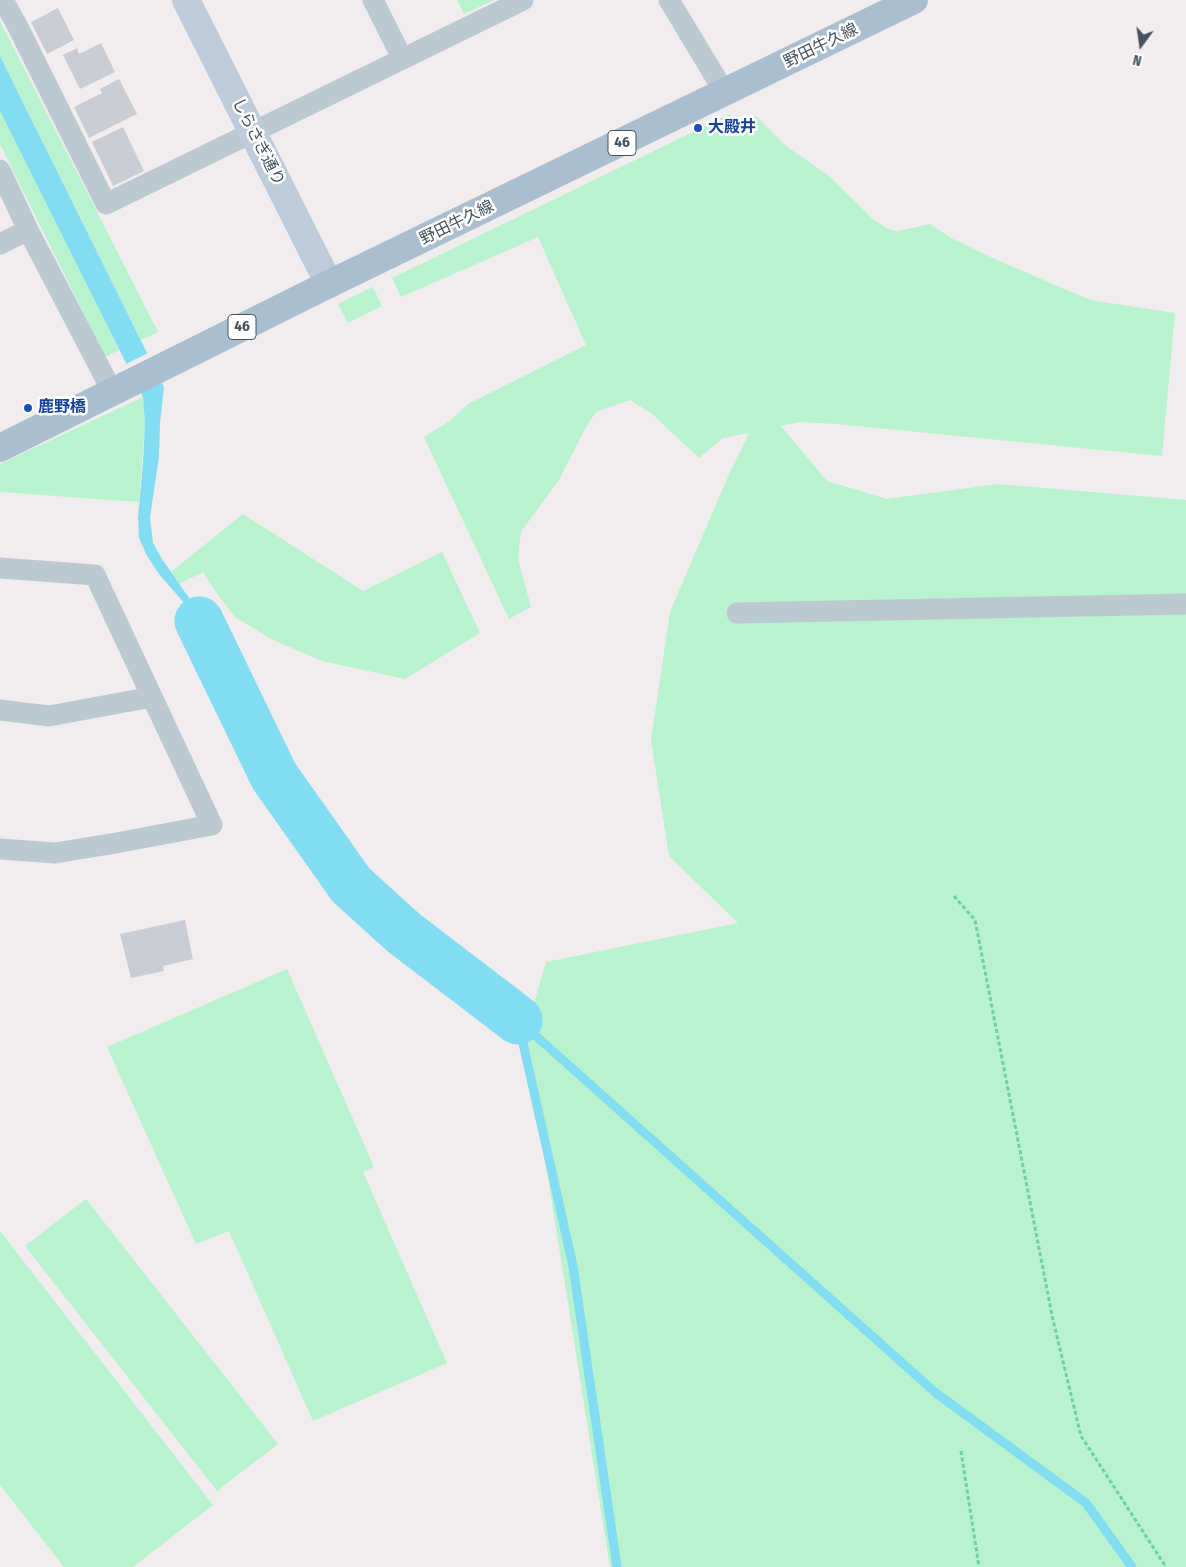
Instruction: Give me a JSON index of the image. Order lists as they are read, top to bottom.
{
  "streets": {
    "main road": ["野田牛久線", "46"],
    "street": ["しらさぎ通り"]
  },
  "crossings": [
    ["野田牛久線", "しらさぎ通り"]
  ],
  "places": ["大殿井", "鹿野橋"],
  "north": "bottom"
}
